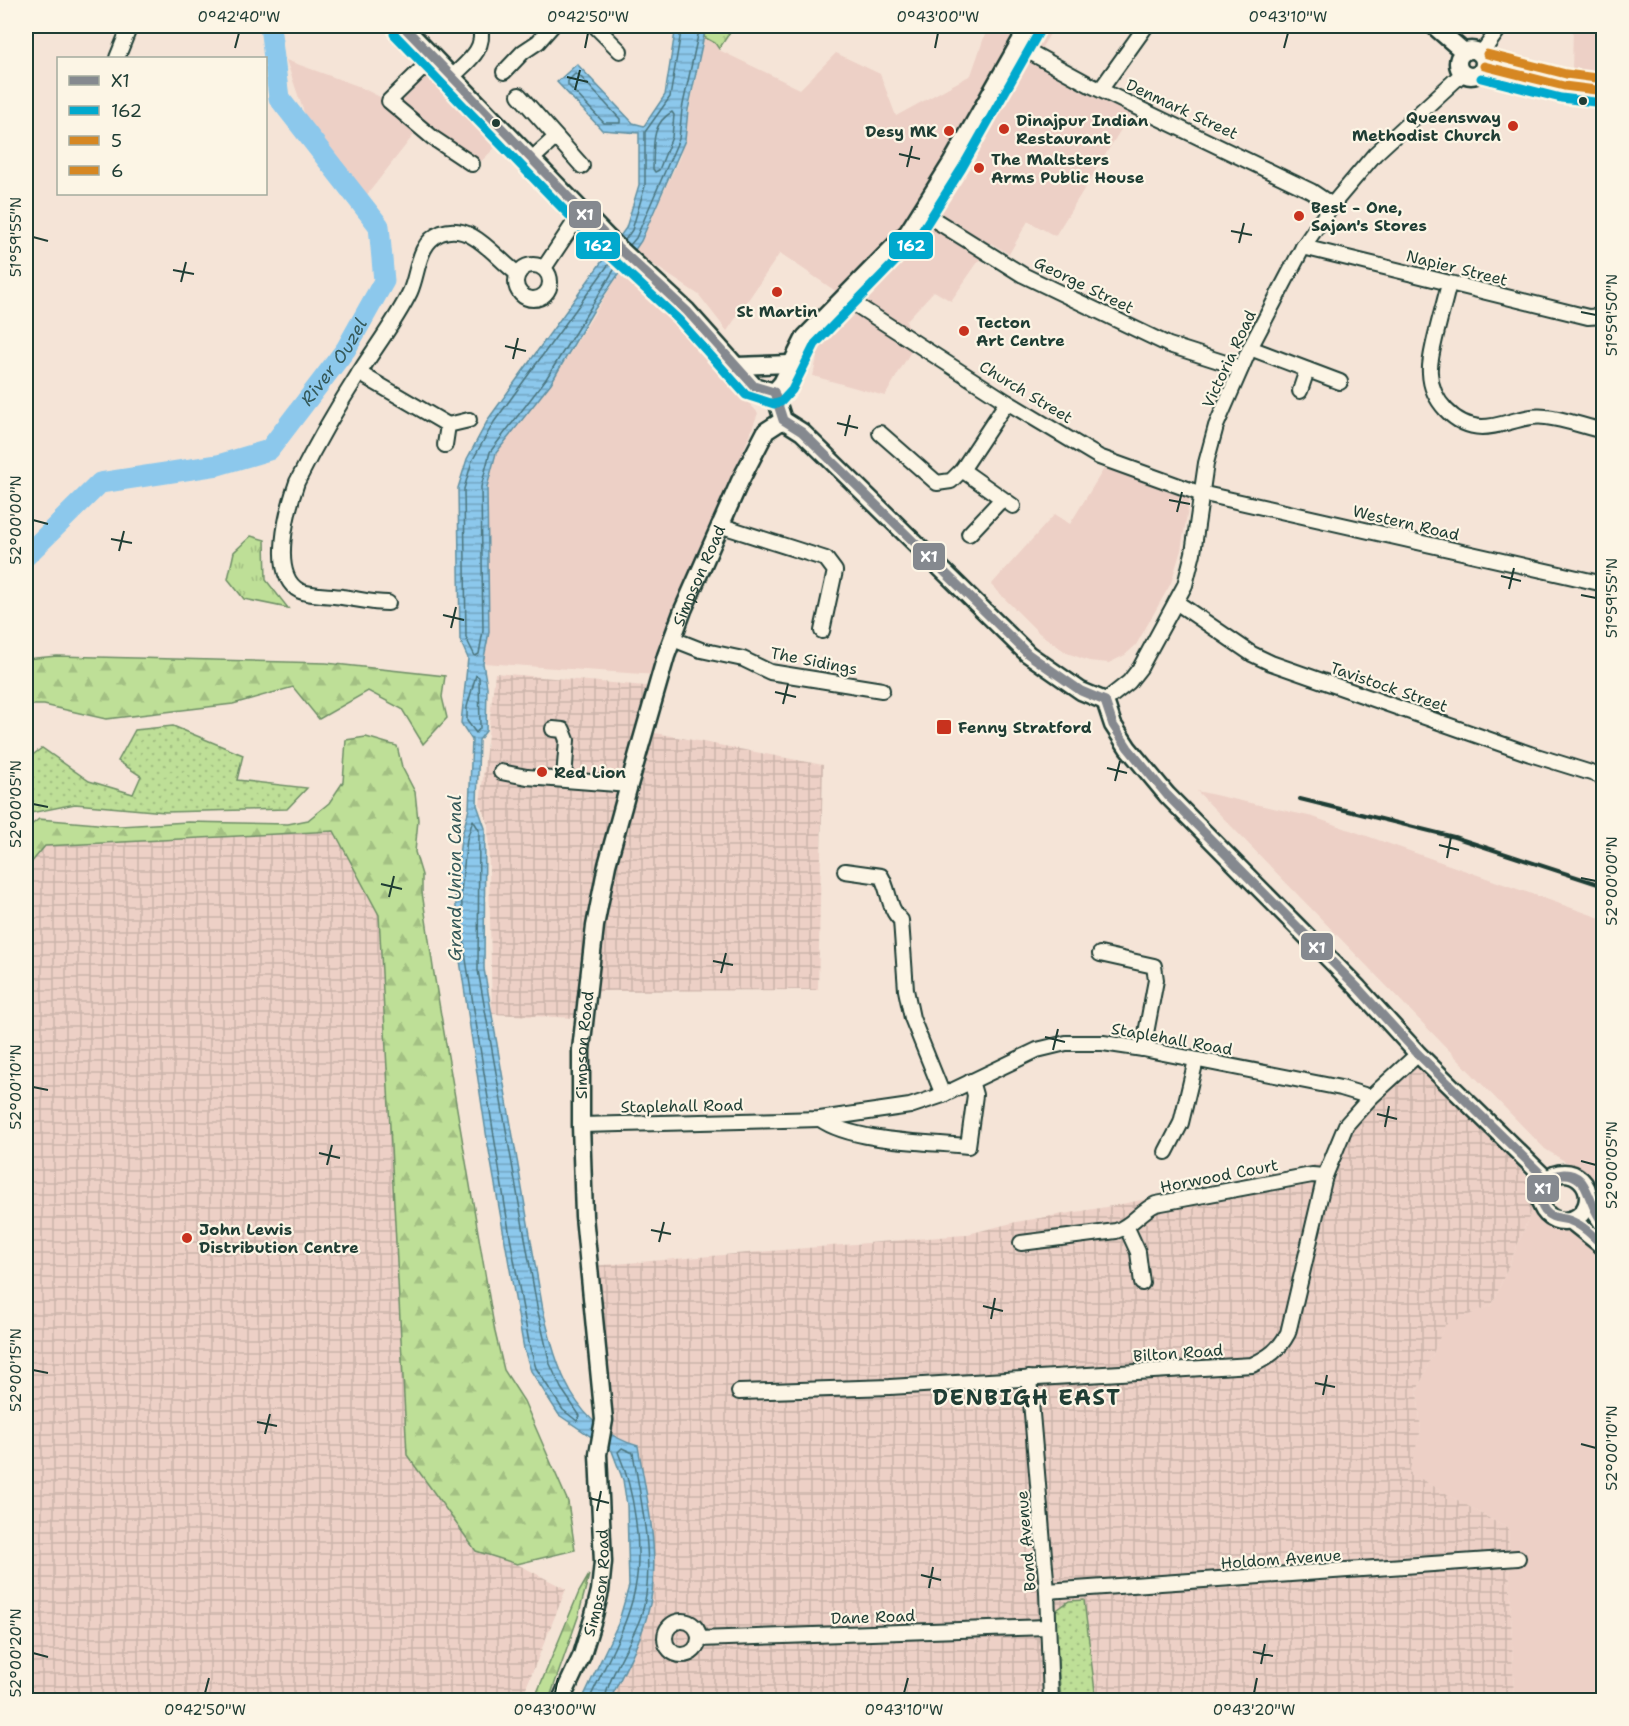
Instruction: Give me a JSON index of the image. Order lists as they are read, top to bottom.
{
  "streets": {
    "street": [
      "Denmark Street",
      "Napier Street",
      "George Street",
      "Victoria Road",
      "Church Street",
      "Western Road",
      "Simpson Road",
      "The Sidings",
      "Tavistock Street",
      "Staplehall Road",
      "Horwood Court",
      "Bilton Road",
      "Bond Avenue",
      "Holdom Avenue",
      "Dane Road"
    ]
  },
  "crossings": [
    ["Denmark Street", "Victoria Road"],
    ["Napier Street", "Victoria Road"],
    ["George Street", "Victoria Road"],
    ["Victoria Road", "Church Street"],
    ["Victoria Road", "Western Road"],
    ["Victoria Road", "Tavistock Street"],
    ["Church Street", "Western Road"],
    ["Simpson Road", "The Sidings"],
    ["Simpson Road", "Staplehall Road"],
    ["Staplehall Road", "Bilton Road"],
    ["Horwood Court", "Bilton Road"],
    ["Bilton Road", "Bond Avenue"],
    ["Bond Avenue", "Holdom Avenue"],
    ["Bond Avenue", "Dane Road"]
  ],
  "districts": ["DENBIGH EAST"],
  "water": ["River Ouzel", "Grand Union Canal"],
  "places": {
    "other": [
      "Queensway Methodist Church",
      "Dinajpur Indian Restaurant",
      "Desy MK",
      "The Maltsters Arms Public House",
      "Best - One, Sajan's Stores",
      "St Martin",
      "Tecton Art Centre",
      "Red Lion",
      "John Lewis Distribution Centre"
    ],
    "transit": ["Fenny Stratford"]
  },
  "lines": [
    "transit line X1",
    "transit line 162",
    "transit line 6",
    "transit line 5"
  ],
  "legend": [
    "X1",
    "162",
    "5",
    "6"
  ],
  "coordinates": [
    "0°42'40\"W",
    "0°42'50\"W",
    "0°43'00\"W",
    "0°43'10\"W",
    "51°59'55\"N",
    "51°59'50\"N",
    "52°00'00\"N",
    "52°00'05\"N",
    "52°00'10\"N",
    "52°00'15\"N",
    "52°00'20\"N",
    "0°43'20\"W"
  ]
}
